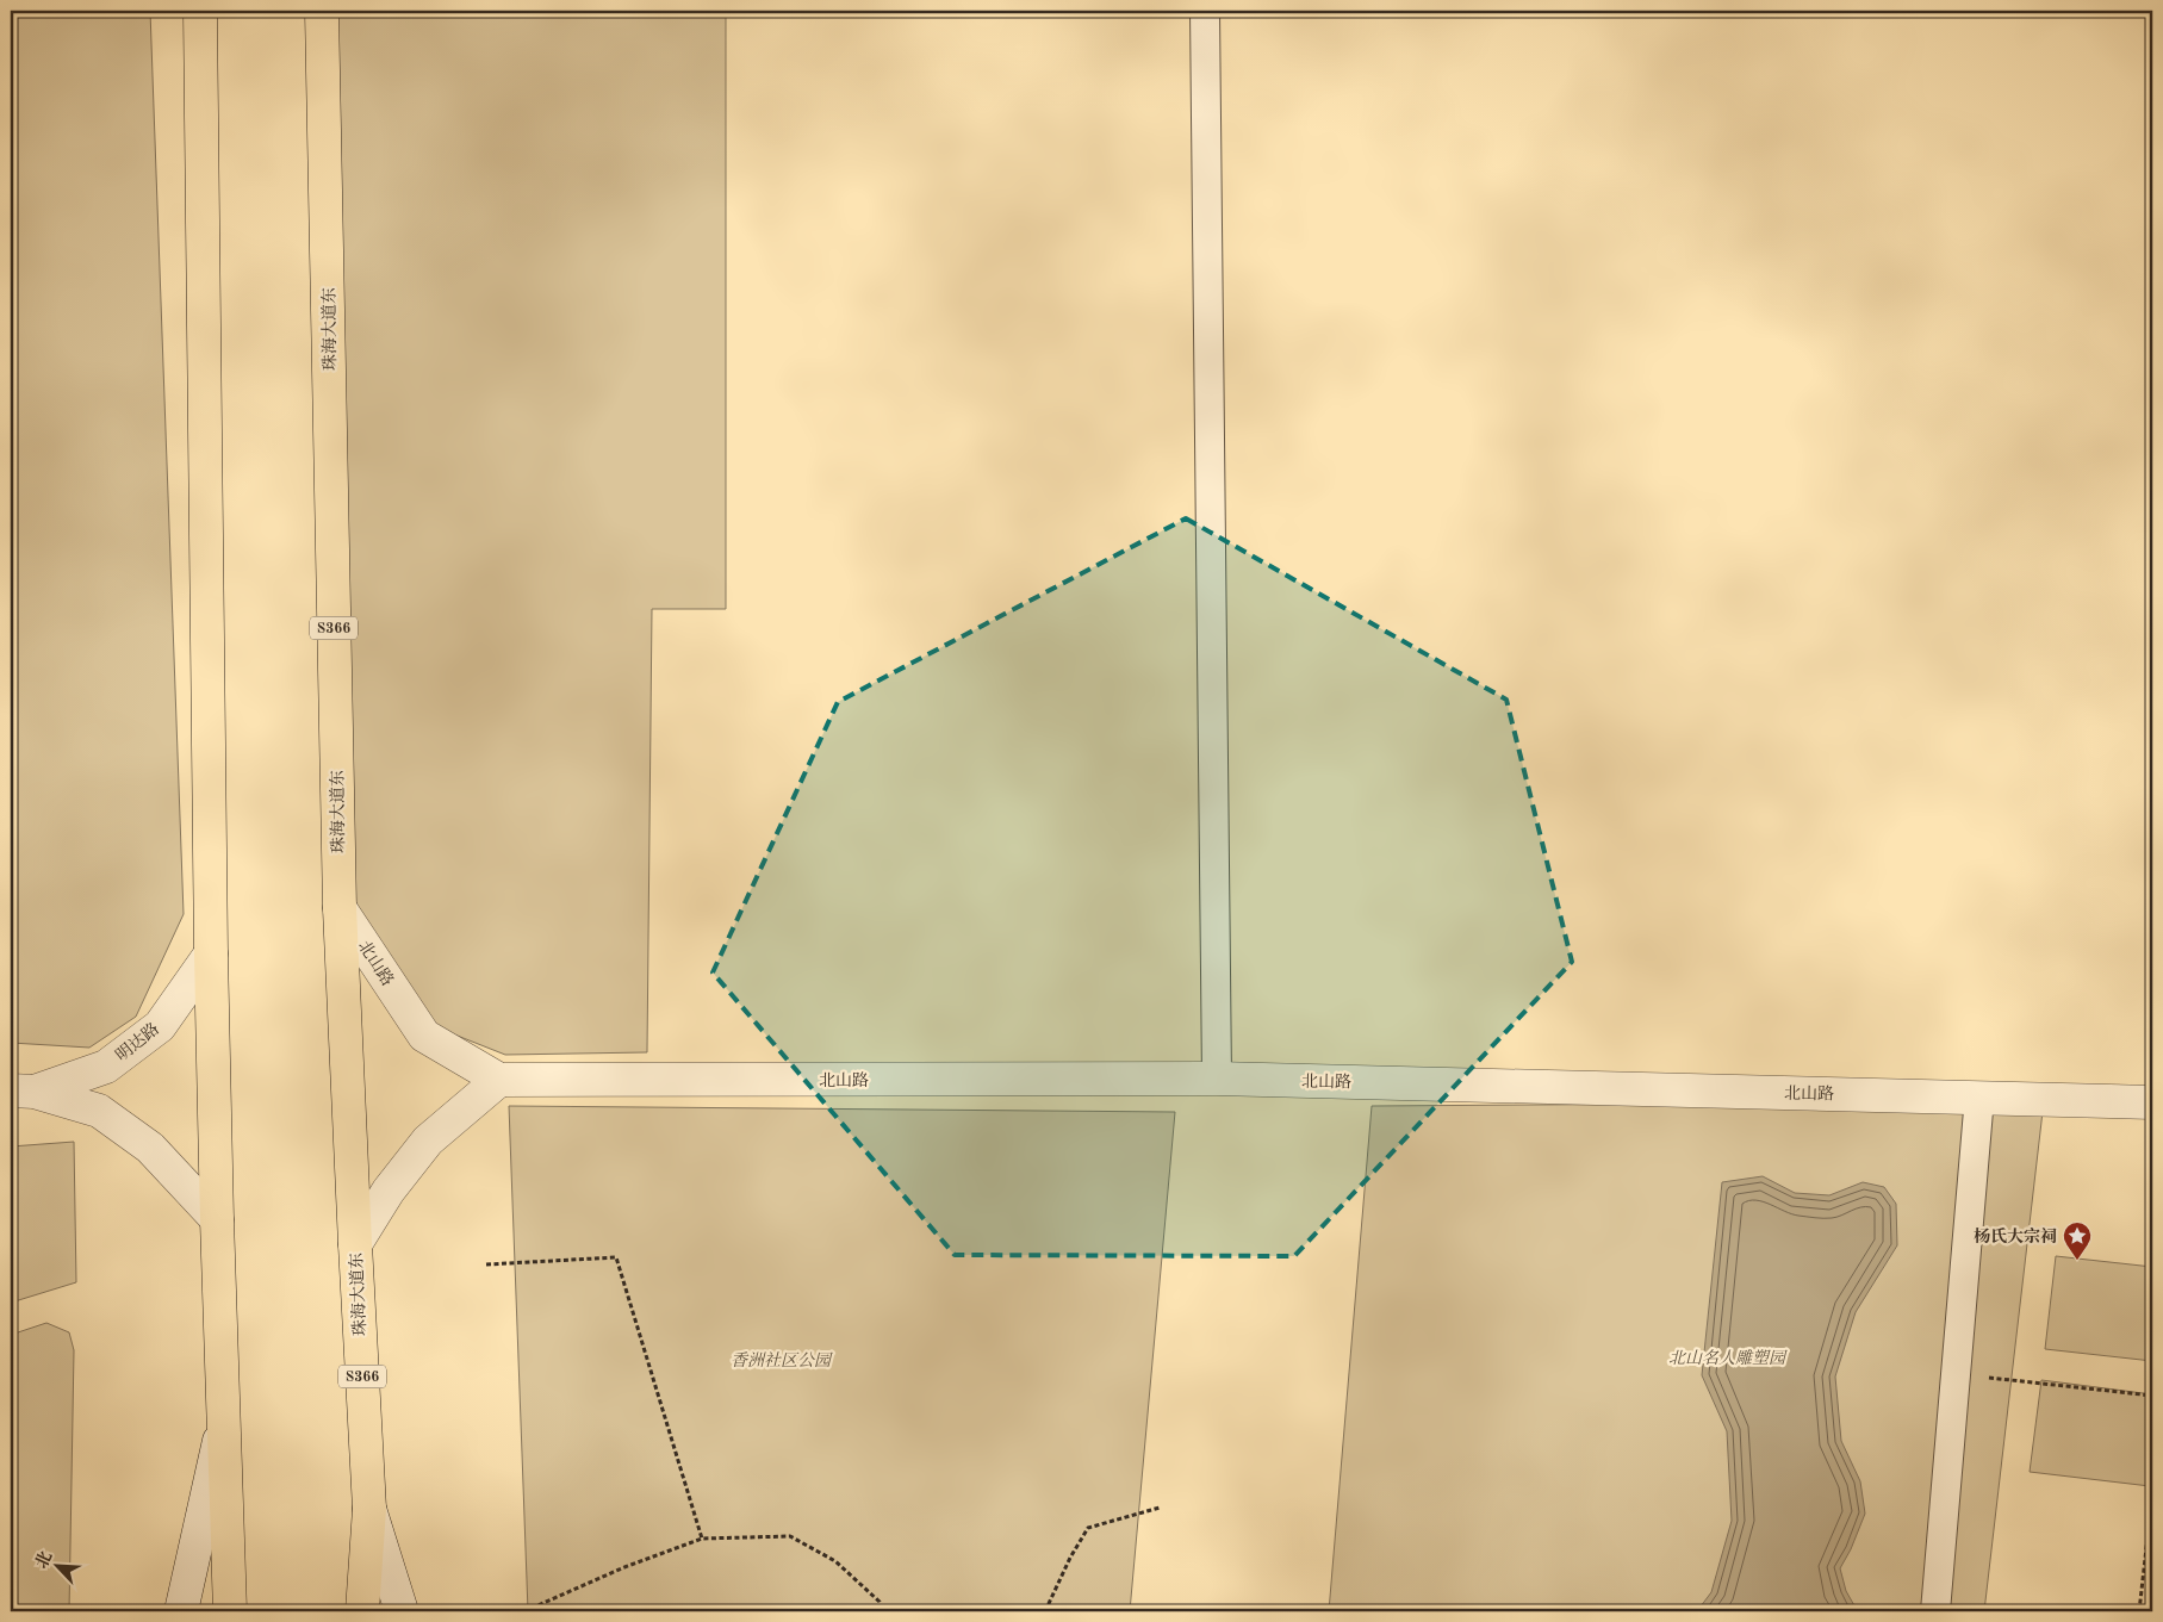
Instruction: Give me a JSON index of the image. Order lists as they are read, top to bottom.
{
  "streets": {
    "highway": ["珠海大道东", "S366"],
    "street": ["北山路", "明达路"]
  },
  "crossings": [
    ["珠海大道东", "北山路"]
  ],
  "parks": ["北山名人雕塑园", "香洲社区公园"],
  "places": {
    "place": ["杨氏大宗祠"]
  },
  "north": "top left"
}
